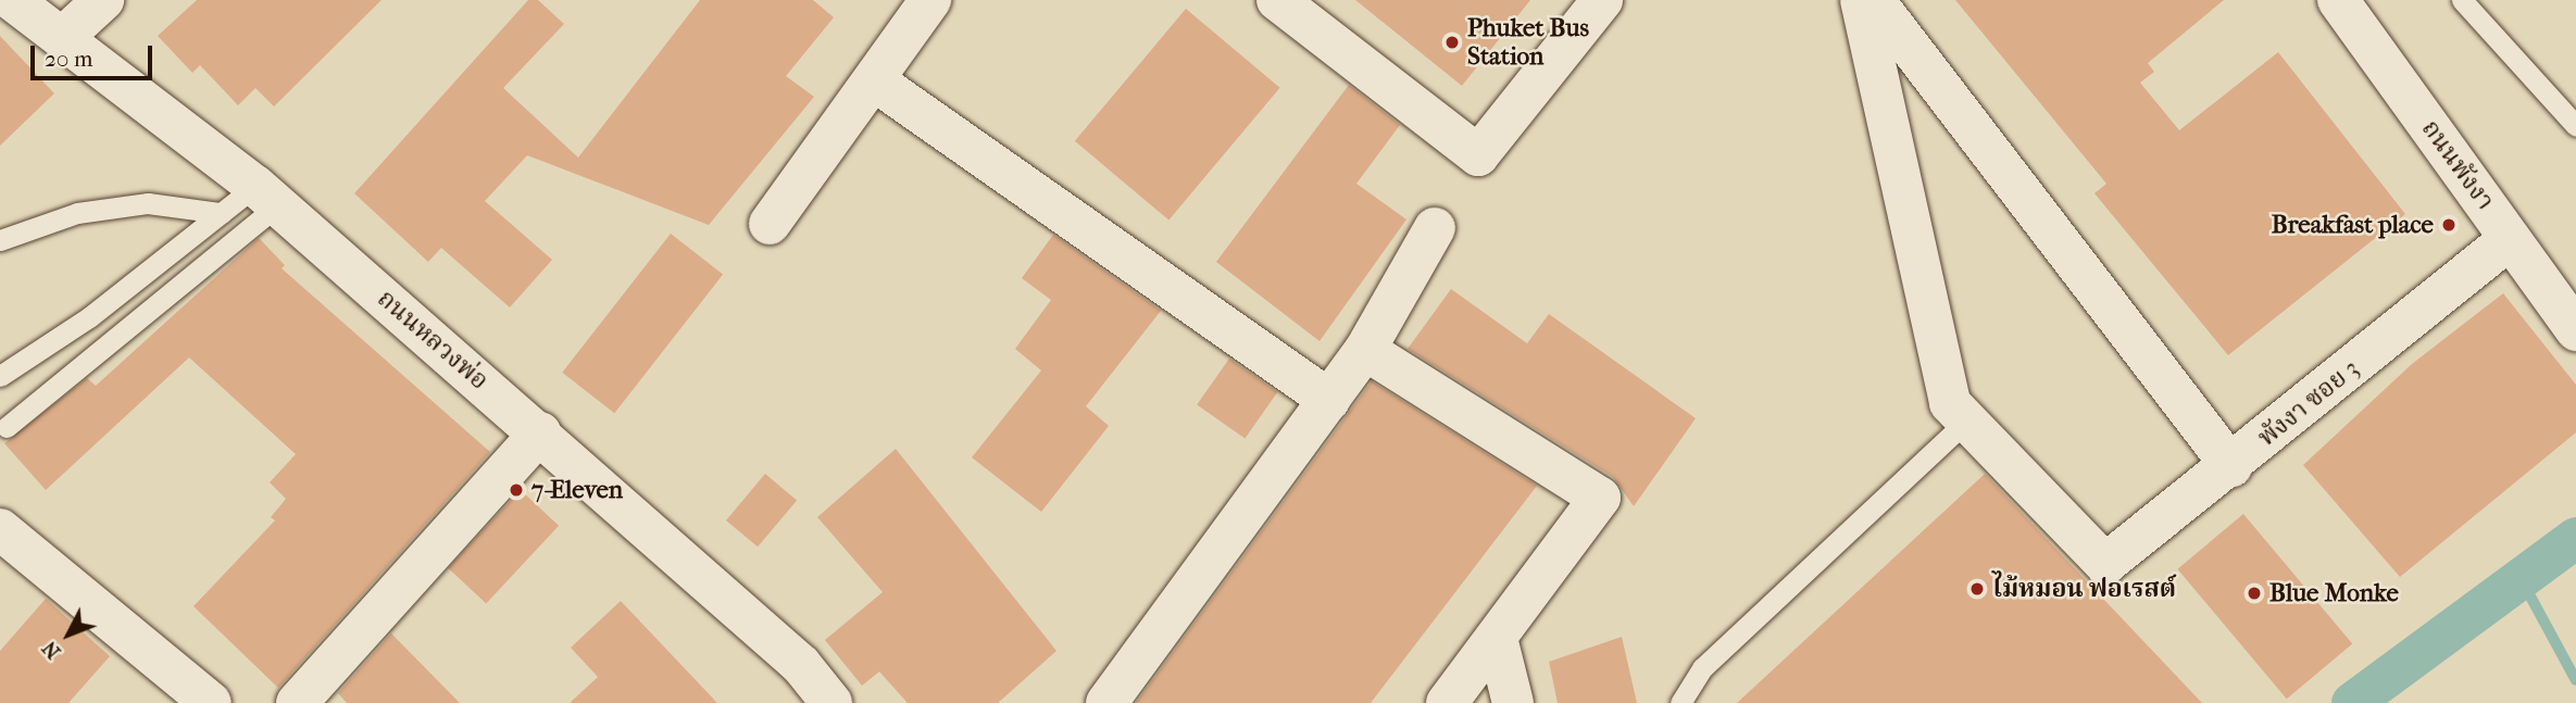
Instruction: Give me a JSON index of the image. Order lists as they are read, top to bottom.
{
  "streets": {
    "street": ["ถนนพังงา", "ถนนหลวงพ่อ", "พังงา ซอย 3"]
  },
  "crossings": [
    ["ถนนพังงา", "พังงา ซอย 3"]
  ],
  "places": [
    "Phuket Bus Station",
    "Breakfast place",
    "7-Eleven",
    "ไม้หมอน ฟอเรสต์",
    "Blue Monke"
  ],
  "scale_bar": "20 m",
  "north": "bottom left"
}
